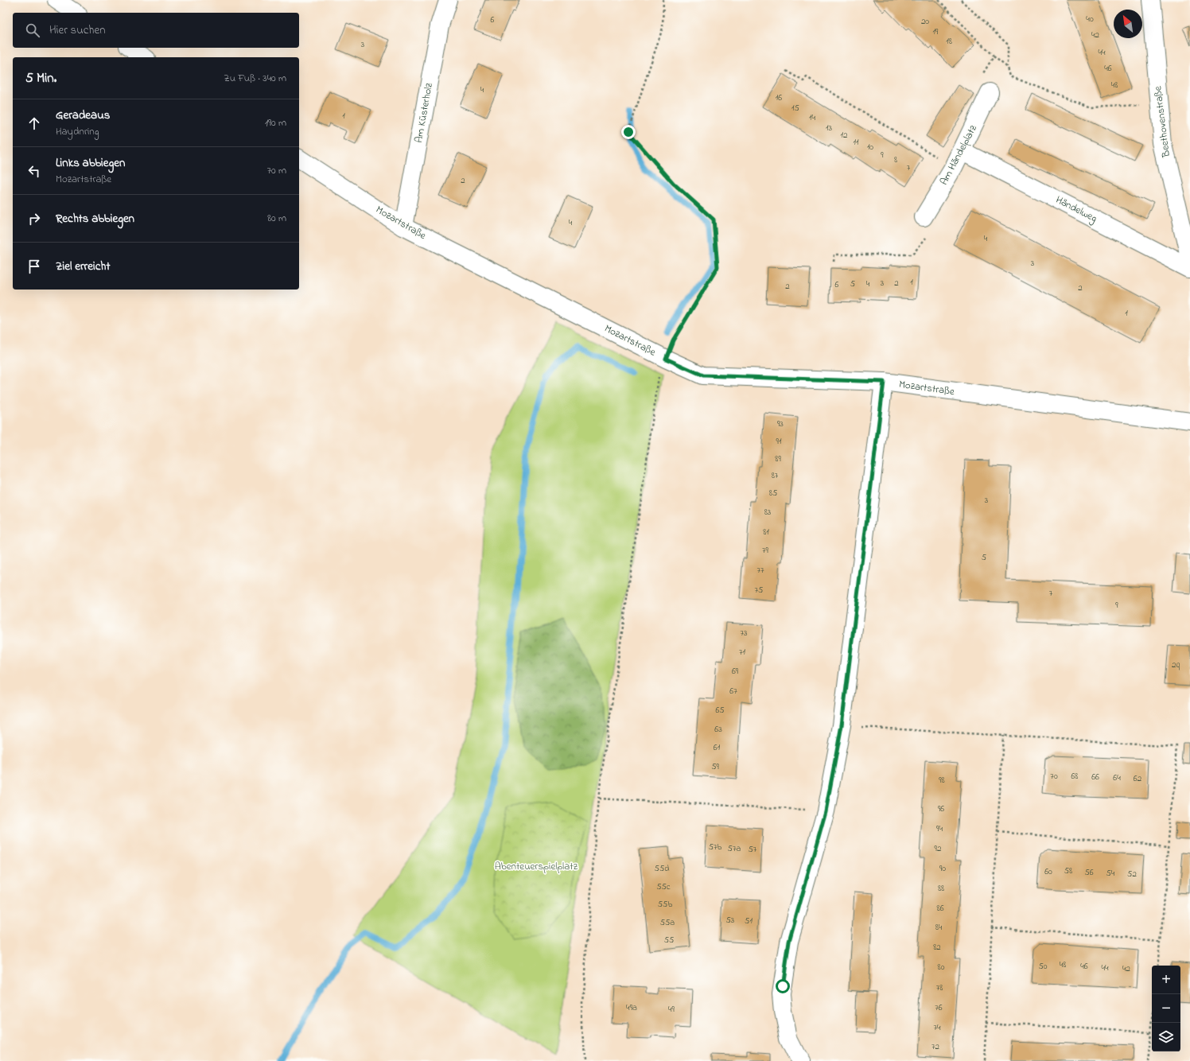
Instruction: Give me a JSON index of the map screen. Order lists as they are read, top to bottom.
{
  "streets": {
    "street": [
      "Am Küsterholz",
      "Beethovenstraße",
      "Am Händelplatz",
      "Händelweg",
      "Mozartstraße"
    ]
  },
  "crossings": [
    ["Am Küsterholz", "Mozartstraße"],
    ["Am Händelplatz", "Händelweg"]
  ],
  "parks": ["Abenteuerspielplatz"],
  "house_numbers": [
    "40",
    "6",
    "20",
    "19",
    "42",
    "18",
    "3",
    "44",
    "46",
    "48",
    "4",
    "16",
    "15",
    "1",
    "14",
    "13",
    "12",
    "11",
    "10",
    "9",
    "8",
    "7",
    "2",
    "4",
    "4",
    "3",
    "1",
    "3",
    "2",
    "5",
    "4",
    "6",
    "2",
    "2",
    "1",
    "93",
    "91",
    "89",
    "87",
    "85",
    "3",
    "83",
    "81",
    "79",
    "5",
    "77",
    "75",
    "7",
    "9",
    "73",
    "71",
    "2q",
    "69",
    "67",
    "65",
    "63",
    "61",
    "59",
    "70",
    "68",
    "66",
    "64",
    "62",
    "98",
    "96",
    "94",
    "57b",
    "57a",
    "92",
    "57",
    "55d",
    "90",
    "58",
    "60",
    "56",
    "54",
    "52",
    "55c",
    "88",
    "55b",
    "86",
    "53",
    "51",
    "55a",
    "84",
    "55",
    "82",
    "48",
    "50",
    "46",
    "80",
    "44",
    "42",
    "78",
    "49a",
    "76",
    "49",
    "74",
    "72"
  ],
  "north": "top left",
  "page": {
    "search": "Hier suchen",
    "heading": ["5 Min.", "Zu Fuß · 340 m"],
    "list": [
      ["Geradeaus", "Haydnring", "190 m"],
      ["Links abbiegen", "Mozartstraße", "70 m"],
      ["Rechts abbiegen", "80 m"],
      "Ziel erreicht"
    ],
    "map_buttons": ["+", "−"]
  }
}
